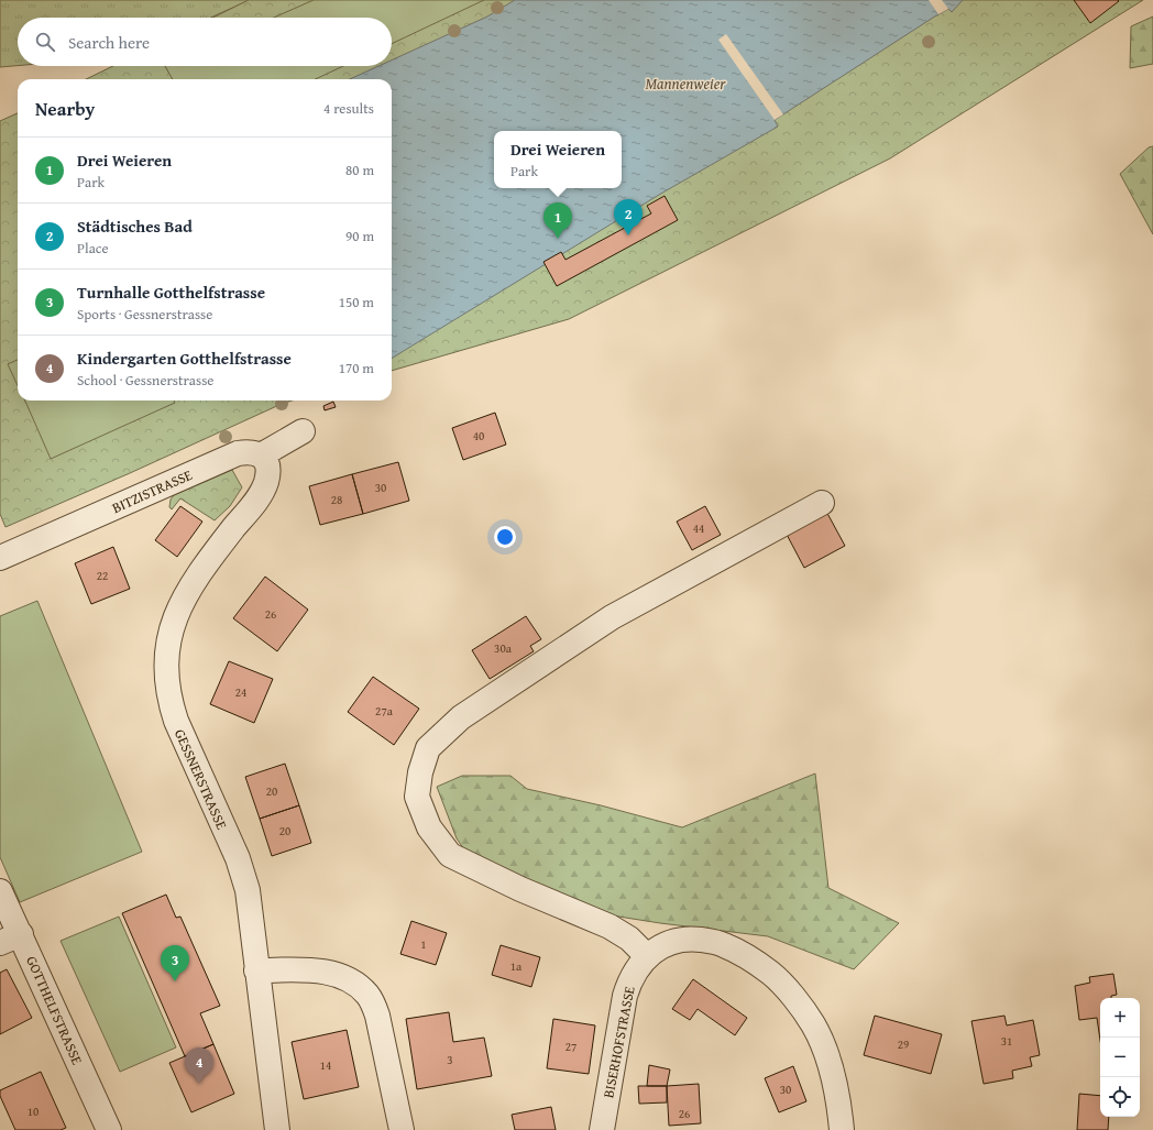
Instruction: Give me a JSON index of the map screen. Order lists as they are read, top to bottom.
{
  "streets": {
    "street": [
      "BITZISTRASSE",
      "GESSNERSTRASSE",
      "GOTTHELFSTRASSE",
      "BISERHOFSTRASSE"
    ]
  },
  "crossings": [
    ["BITZISTRASSE", "GESSNERSTRASSE"]
  ],
  "water": ["Mannenweier"],
  "house_numbers": [
    "40",
    "30",
    "28",
    "44",
    "22",
    "26",
    "30a",
    "24",
    "27a",
    "20",
    "20",
    "1",
    "1a",
    "31",
    "29",
    "27",
    "3",
    "14",
    "30",
    "10",
    "26"
  ],
  "page": {
    "search": "Search here",
    "heading": ["Nearby", "4 results"],
    "popup": ["Drei Weieren", "Park"],
    "list": [
      {
        "mark": "1",
        "name": "Drei Weieren",
        "note": "Park",
        "value": "80 m"
      },
      {
        "mark": "2",
        "name": "Städtisches Bad",
        "note": "Place",
        "value": "90 m"
      },
      {
        "mark": "3",
        "name": "Turnhalle Gotthelfstrasse",
        "note": "Sports · Gessnerstrasse",
        "value": "150 m"
      },
      {
        "mark": "4",
        "name": "Kindergarten Gotthelfstrasse",
        "note": "School · Gessnerstrasse",
        "value": "170 m"
      }
    ],
    "pins": [
      "2",
      "1",
      "3",
      "4"
    ],
    "map_buttons": ["+", "−"]
  }
}
